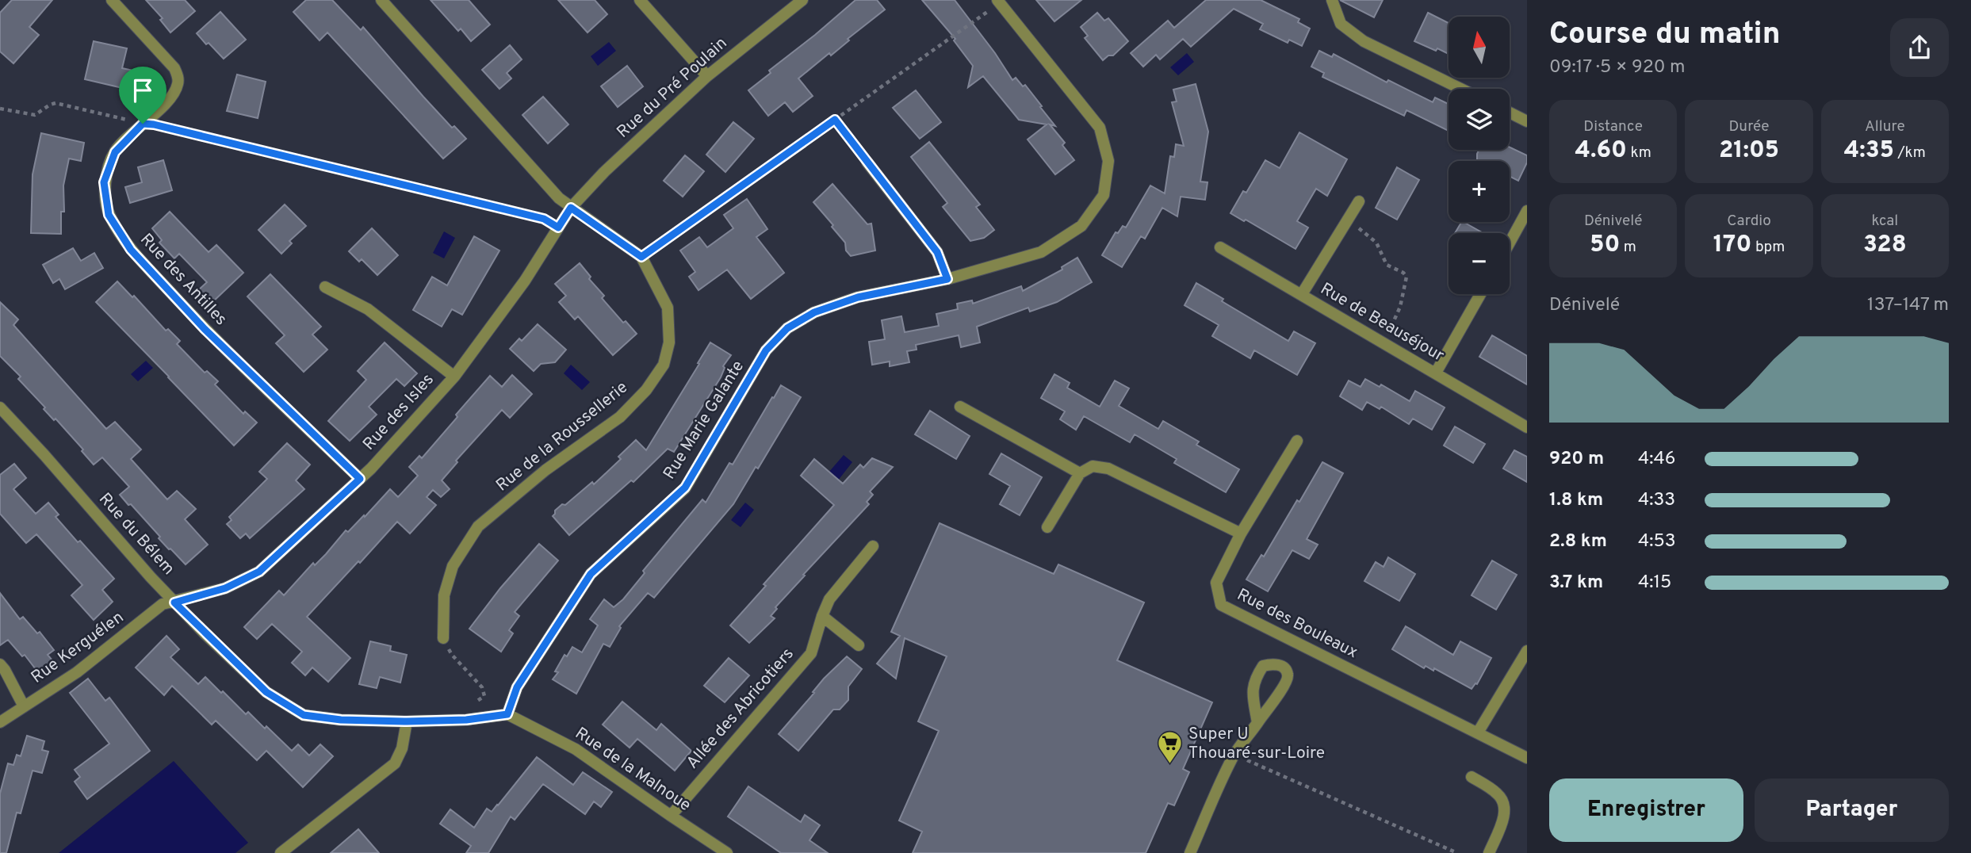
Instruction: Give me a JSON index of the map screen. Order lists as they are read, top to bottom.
{
  "streets": {
    "street": [
      "Rue du Pré Poulain",
      "Rue des Antilles",
      "Rue de Beauséjour",
      "Rue des Isles",
      "Rue Marie Galante",
      "Rue de la Roussellerie",
      "Rue du Bélem",
      "Rue des Bouleaux",
      "Rue Kerguélen",
      "Allée des Abricotiers",
      "Rue de la Malnoue"
    ]
  },
  "crossings": [
    ["Rue du Pré Poulain", "Rue des Isles"],
    ["Rue du Pré Poulain", "Rue de la Roussellerie"],
    ["Rue des Antilles", "Rue des Isles"],
    ["Rue des Isles", "Rue de la Roussellerie"],
    ["Rue des Isles", "Rue du Bélem"],
    ["Rue des Isles", "Rue Kerguélen"],
    ["Rue Marie Galante", "Rue de la Malnoue"],
    ["Rue du Bélem", "Rue Kerguélen"],
    ["Allée des Abricotiers", "Rue de la Malnoue"]
  ],
  "places": {
    "supermarket": ["Super U Thouaré-sur-Loire"]
  },
  "north": "top",
  "page": {
    "heading": ["Course du matin", "09:17 · 5 × 920 m"],
    "map_buttons": ["+", "−"],
    "stats": [
      ["Distance", "4.60 km"],
      ["Durée", "21:05"],
      ["Allure", "4:35 /km"],
      ["Dénivelé", "50 m"],
      ["Cardio", "170 bpm"],
      ["kcal", "328"]
    ],
    "chart": ["Dénivelé", "137–147 m"],
    "list": [
      {
        "name": "920 m",
        "note": "4:46"
      },
      {
        "name": "1.8 km",
        "note": "4:33"
      },
      {
        "name": "2.8 km",
        "note": "4:53"
      },
      {
        "name": "3.7 km",
        "note": "4:15"
      }
    ],
    "buttons": ["Enregistrer", "Partager"]
  }
}
